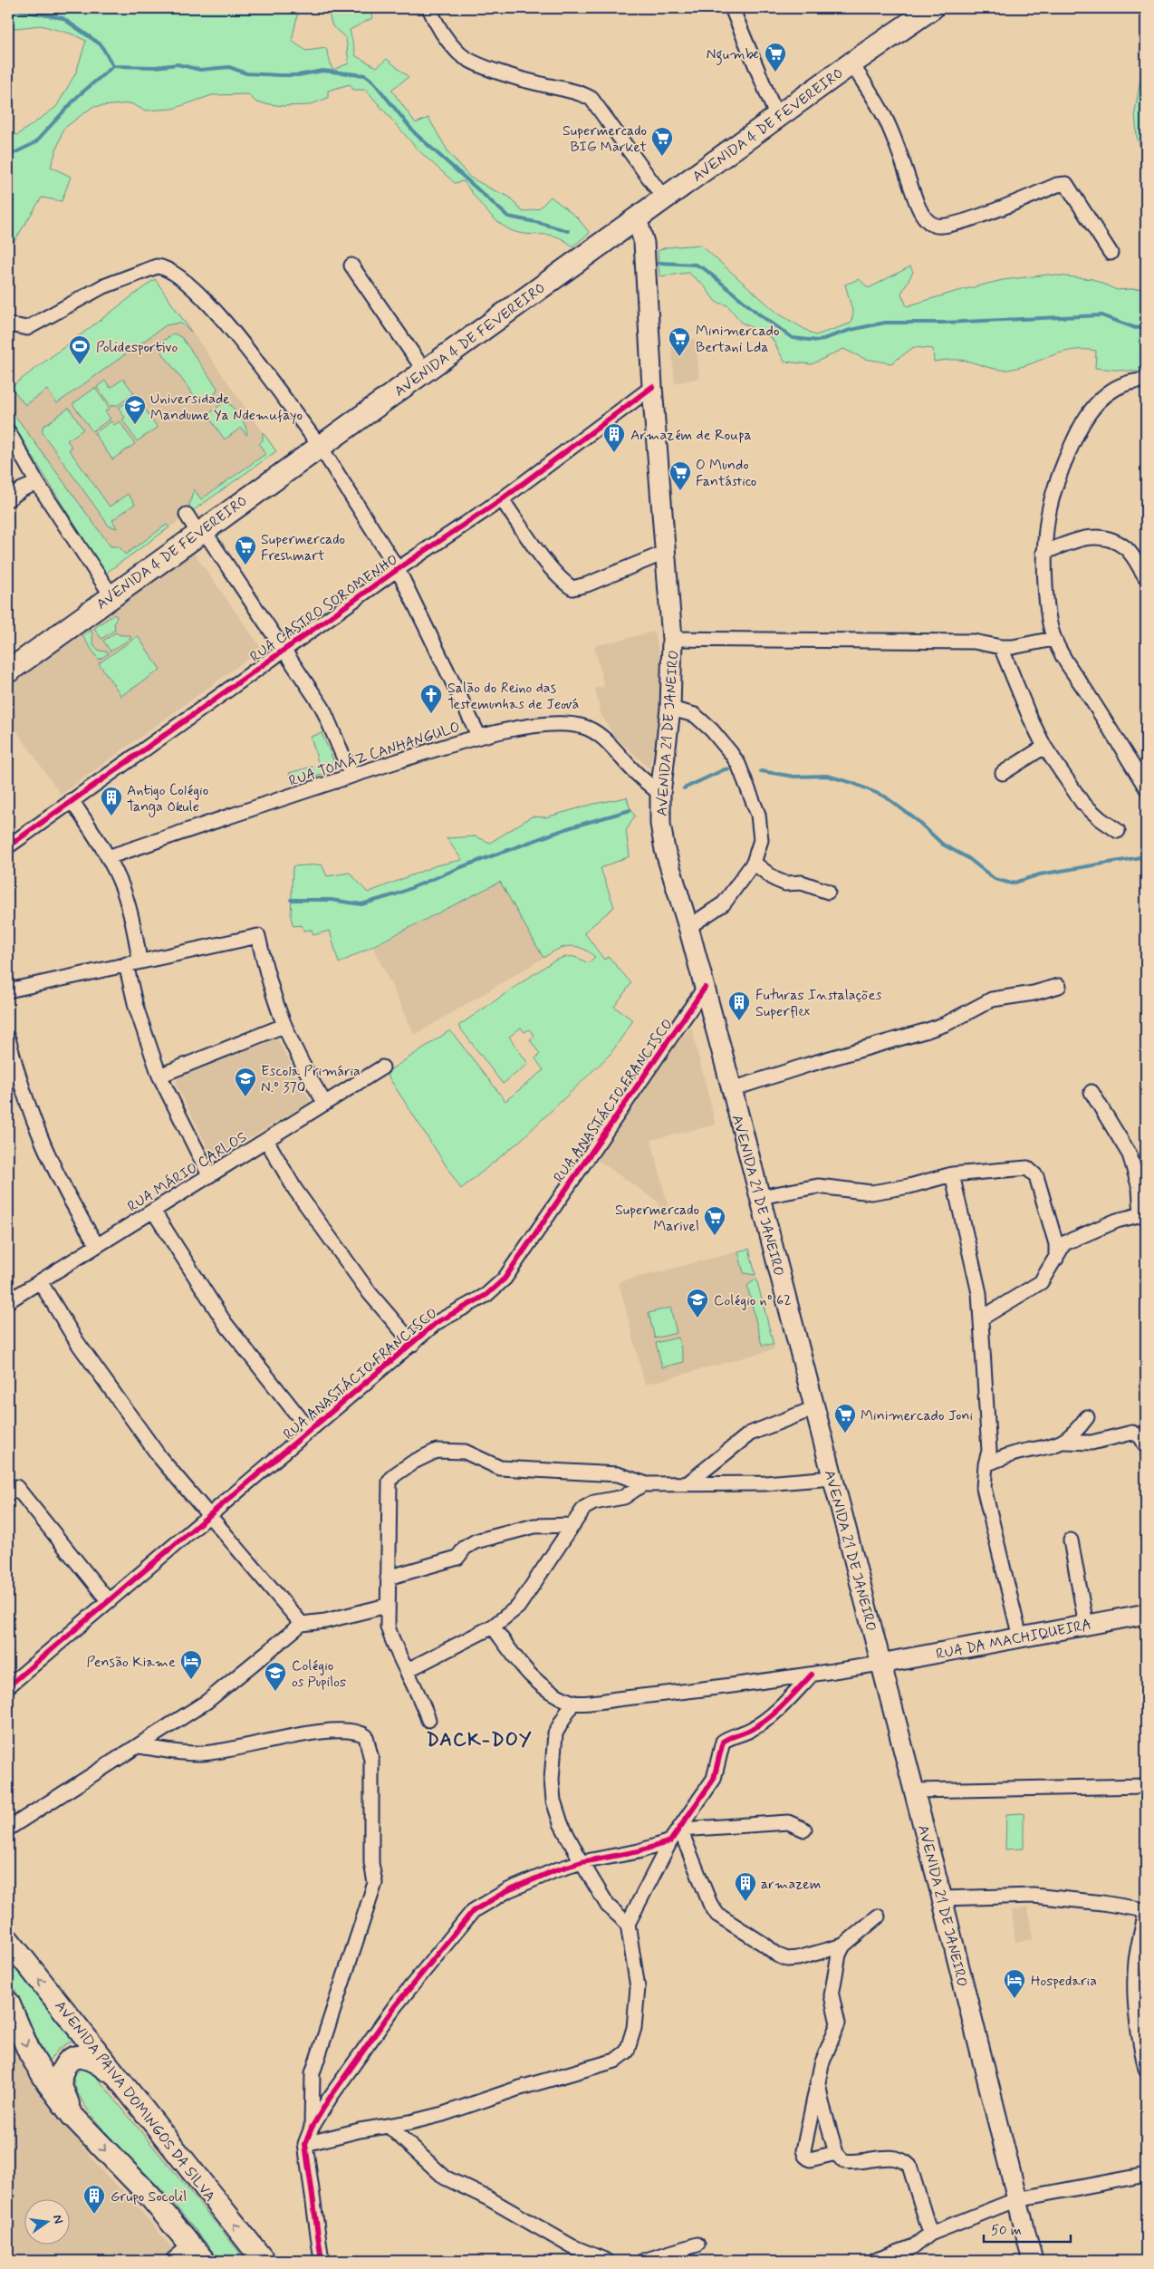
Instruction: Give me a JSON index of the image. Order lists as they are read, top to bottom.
{
  "streets": {
    "main road": [
      "AVENIDA 4 DE FEVEREIRO",
      "AVENIDA 21 DE JANEIRO",
      "RUA DA MACHIQUEIRA",
      "AVENIDA PAIVA DOMINGOS DA SILVA"
    ],
    "street": [
      "RUA CASTRO SOROMENHO",
      "RUA TOMÁZ CANHANGULO",
      "RUA ANASTÁCIO FRANCISCO",
      "RUA MÁRIO CARLOS"
    ]
  },
  "crossings": [
    ["AVENIDA 4 DE FEVEREIRO", "AVENIDA 21 DE JANEIRO"],
    ["RUA CASTRO SOROMENHO", "AVENIDA 21 DE JANEIRO"],
    ["AVENIDA 21 DE JANEIRO", "RUA TOMÁZ CANHANGULO"],
    ["AVENIDA 21 DE JANEIRO", "RUA ANASTÁCIO FRANCISCO"],
    ["AVENIDA 21 DE JANEIRO", "RUA DA MACHIQUEIRA"]
  ],
  "districts": ["DACK-DOY"],
  "places": {
    "supermarket": [
      "Ngumbe",
      "Supermercado BIG Market",
      "Minimercado Bertani Lda",
      "O Mundo Fantástico",
      "Supermercado Freshmart",
      "Supermercado Marivel",
      "Minimercado Joni"
    ],
    "sports": ["Polidesportivo"],
    "school or university": [
      "Universidade Mandume Ya Ndemufayo",
      "Escola Primária N.º 370",
      "Colégio nº 62",
      "Colégio os Pupilos"
    ],
    "building": [
      "Armazém de Roupa",
      "Antigo Colégio Tanga Okule",
      "Futuras Instalações Superflex",
      "armazem",
      "Grupo Socolil"
    ],
    "church": ["Salão do Reino das Testemunhas de Jeová"],
    "hotel": ["Pensão Kiame", "Hospedaria"]
  },
  "scale_bar": "50 m",
  "north": "right"
}
